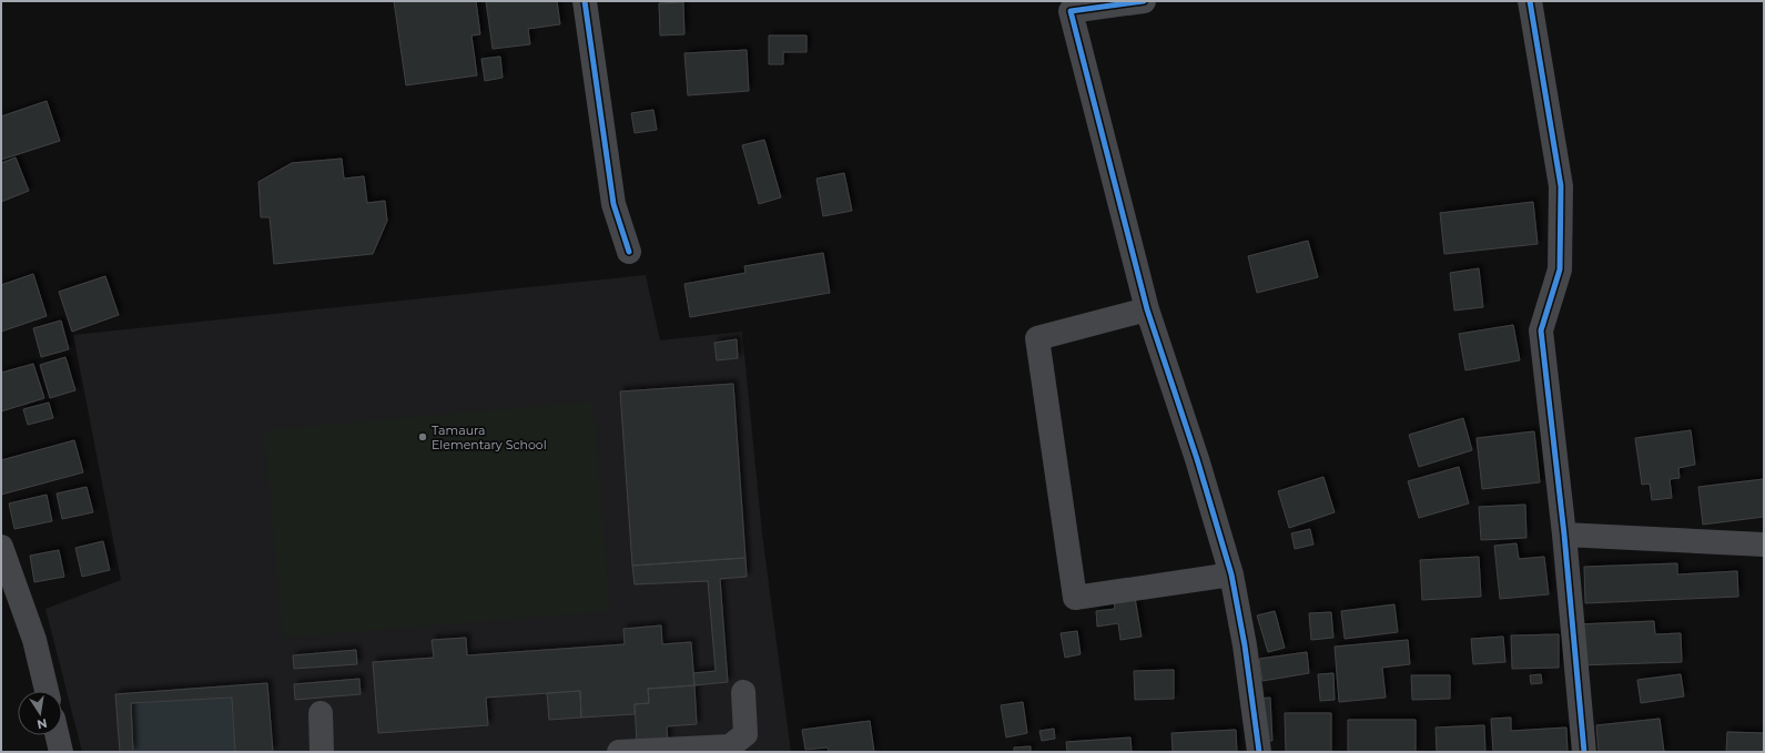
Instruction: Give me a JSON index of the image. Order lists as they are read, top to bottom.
{
  "places": ["Tamaura Elementary School"],
  "north": "bottom"
}
